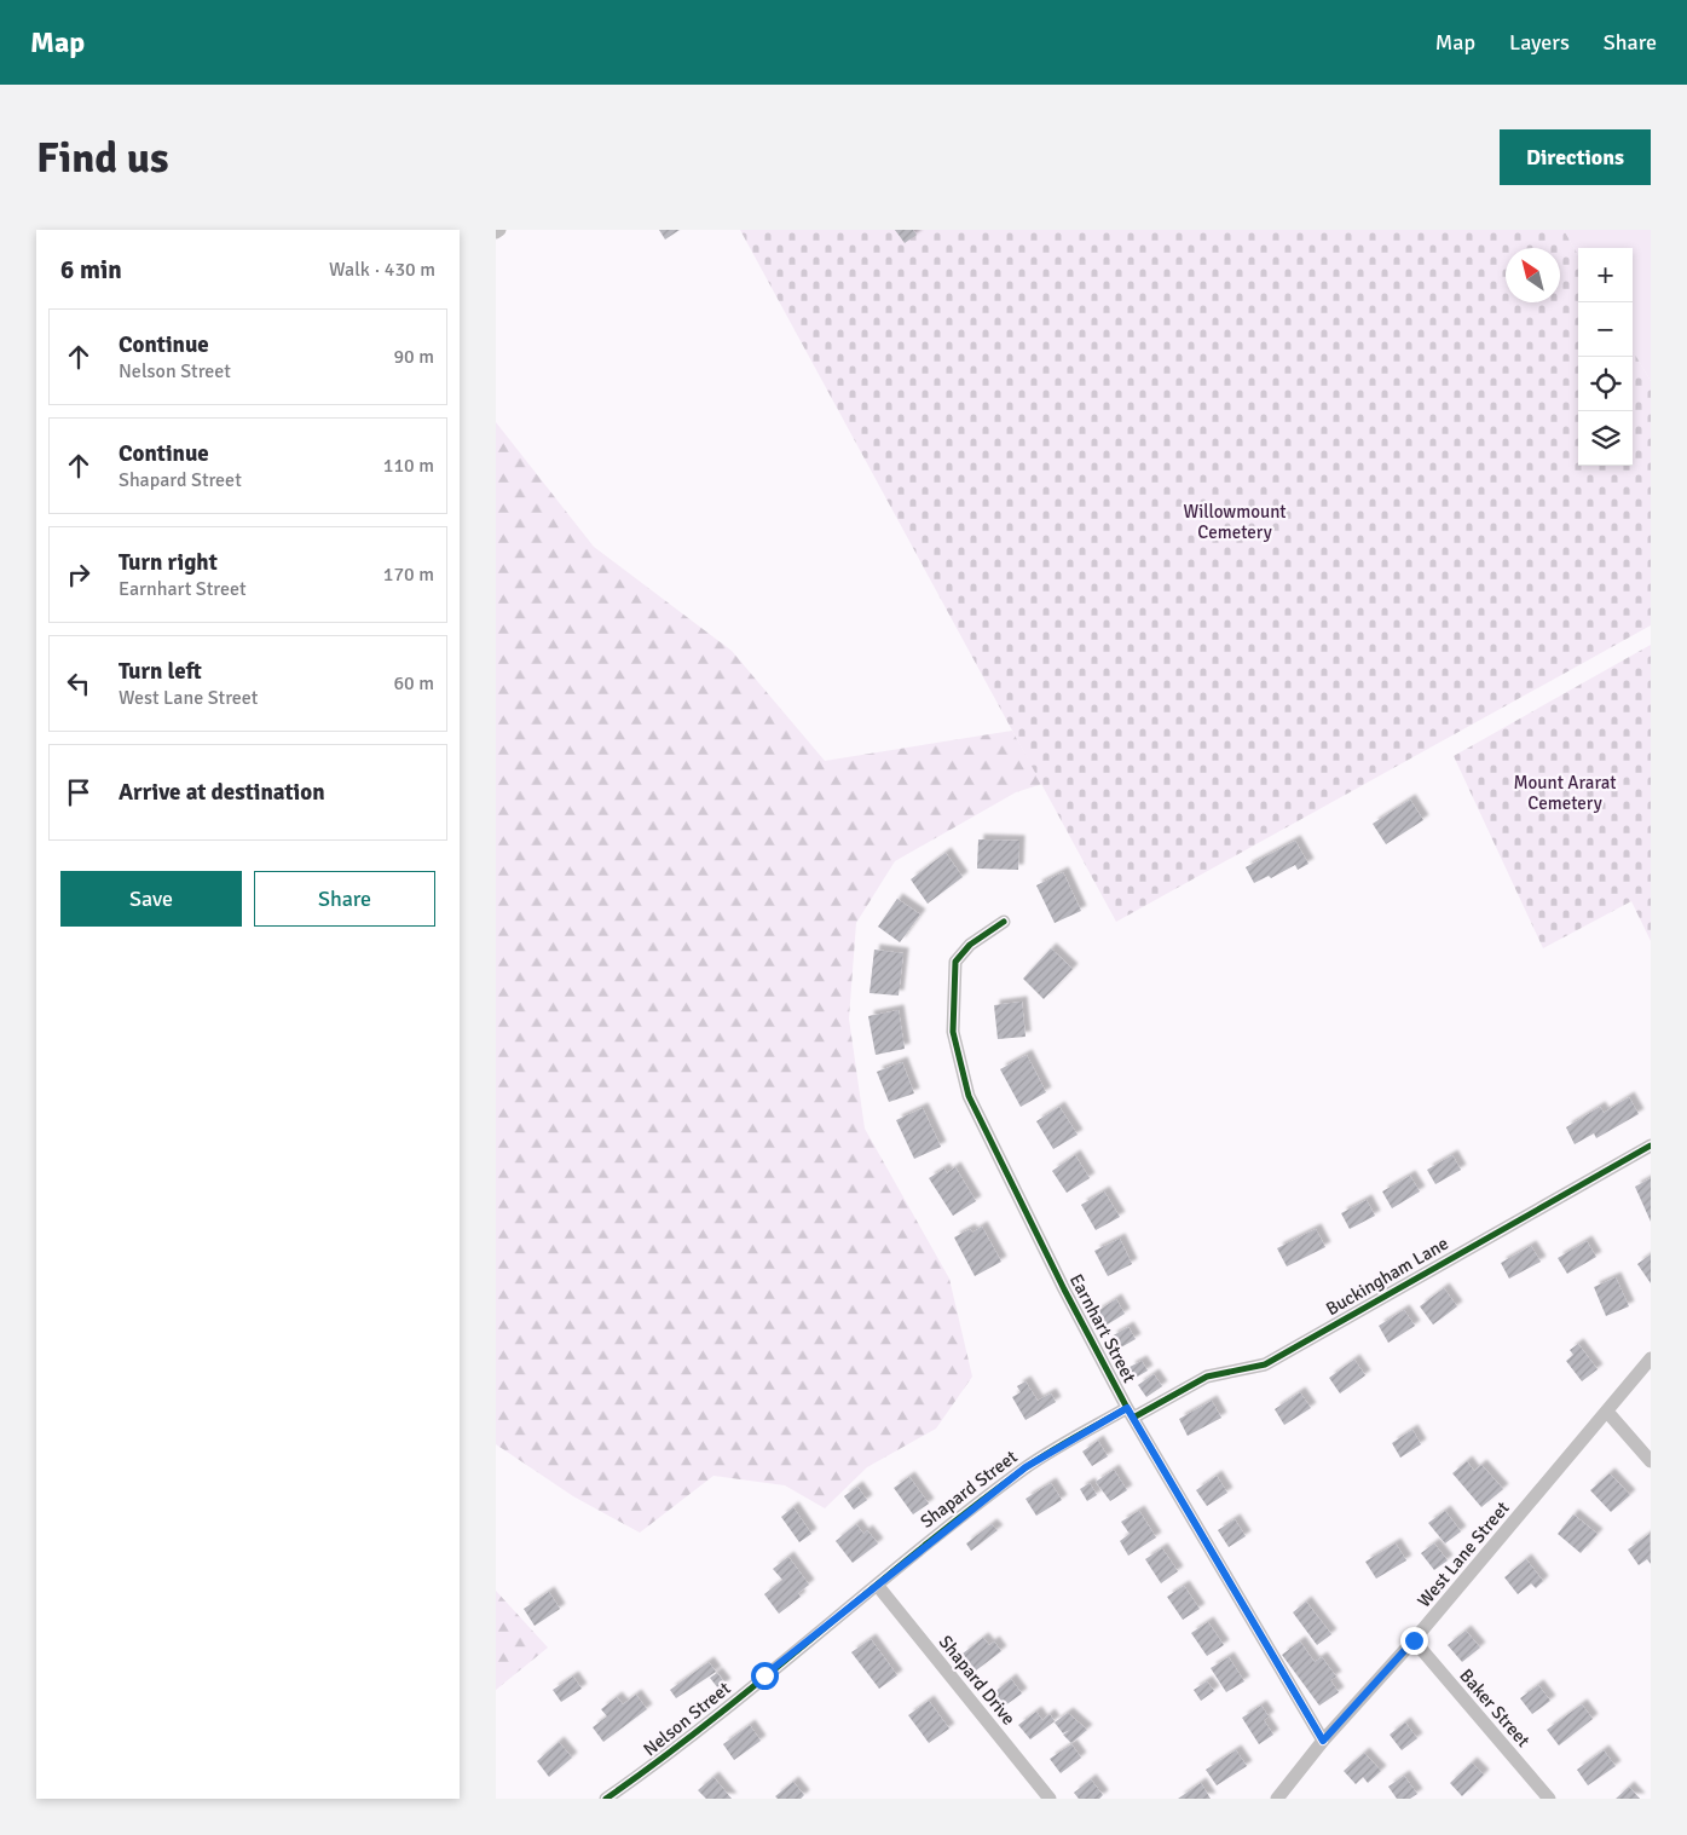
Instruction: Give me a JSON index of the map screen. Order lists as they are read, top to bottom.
{
  "streets": {
    "street": [
      "Buckingham Lane",
      "Earnhart Street",
      "Shapard Street",
      "West Lane Street",
      "Shapard Drive",
      "Baker Street",
      "Nelson Street"
    ]
  },
  "crossings": [
    ["Buckingham Lane", "Earnhart Street"],
    ["Buckingham Lane", "Shapard Street"],
    ["Earnhart Street", "Shapard Street"],
    ["Earnhart Street", "West Lane Street"],
    ["Shapard Street", "Nelson Street"],
    ["West Lane Street", "Baker Street"],
    ["Shapard Drive", "Nelson Street"]
  ],
  "parks": ["Willowmount Cemetery", "Mount Ararat Cemetery"],
  "north": "top left",
  "page": {
    "header": "Map",
    "nav": ["Map", "Layers", "Share"],
    "buttons": [
      "Directions",
      ["Save", "Share"]
    ],
    "title": "Find us",
    "heading": ["6 min", "Walk · 430 m"],
    "map_buttons": ["+", "−"],
    "list": [
      ["Continue", "Nelson Street", "90 m"],
      ["Continue", "Shapard Street", "110 m"],
      ["Turn right", "Earnhart Street", "170 m"],
      ["Turn left", "West Lane Street", "60 m"],
      "Arrive at destination"
    ]
  }
}
